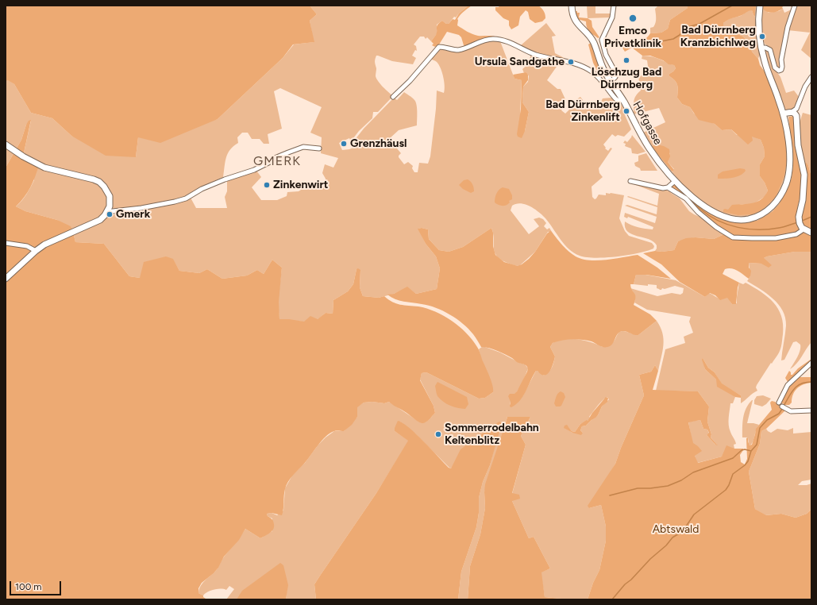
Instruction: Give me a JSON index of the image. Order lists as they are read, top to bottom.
{
  "streets": {
    "main road": ["Hofgasse"]
  },
  "districts": ["GMERK"],
  "parks": ["Abtswald"],
  "places": [
    "Emco Privatklinik",
    "Bad Dürrnberg Kranzbichlweg",
    "Löschzug Bad Dürrnberg",
    "Ursula Sandgathe",
    "Bad Dürrnberg Zinkenlift",
    "Grenzhäusl",
    "Zinkenwirt",
    "Gmerk",
    "Sommerrodelbahn Keltenblitz"
  ],
  "scale_bar": "100 m"
}
